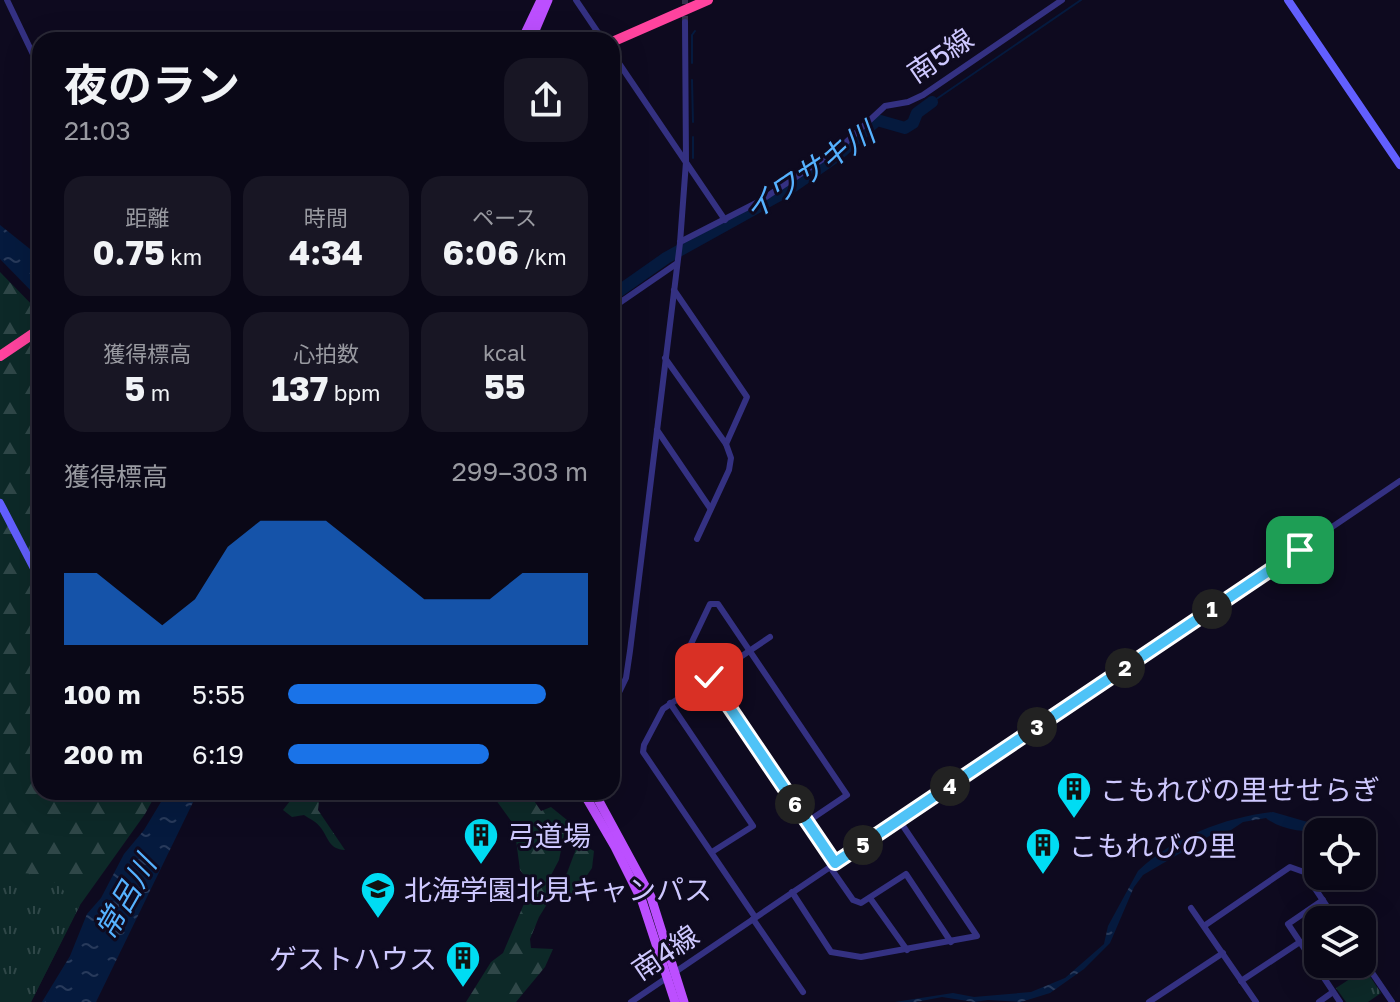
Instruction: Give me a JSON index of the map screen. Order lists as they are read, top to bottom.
{
  "streets": {
    "street": ["南5線", "南4線"]
  },
  "water": ["イワサキ川", "常呂川"],
  "places": {
    "building": [
      "こもれびの里せせらぎ",
      "弓道場",
      "こもれびの里",
      "ゲストハウス"
    ],
    "school or university": ["北海学園北見キャンパス"]
  },
  "page": {
    "heading": ["夜のラン", "21:03"],
    "stats": [
      ["距離", "0.75 km"],
      ["時間", "4:34"],
      ["ペース", "6:06 /km"],
      ["獲得標高", "5 m"],
      ["心拍数", "137 bpm"],
      ["kcal", "55"]
    ],
    "chart": ["獲得標高", "299–303 m"],
    "pins": [
      "1",
      "2",
      "3",
      "4",
      "6",
      "5"
    ],
    "list": [
      {
        "name": "100 m",
        "note": "5:55"
      },
      {
        "name": "200 m",
        "note": "6:19"
      }
    ]
  }
}
